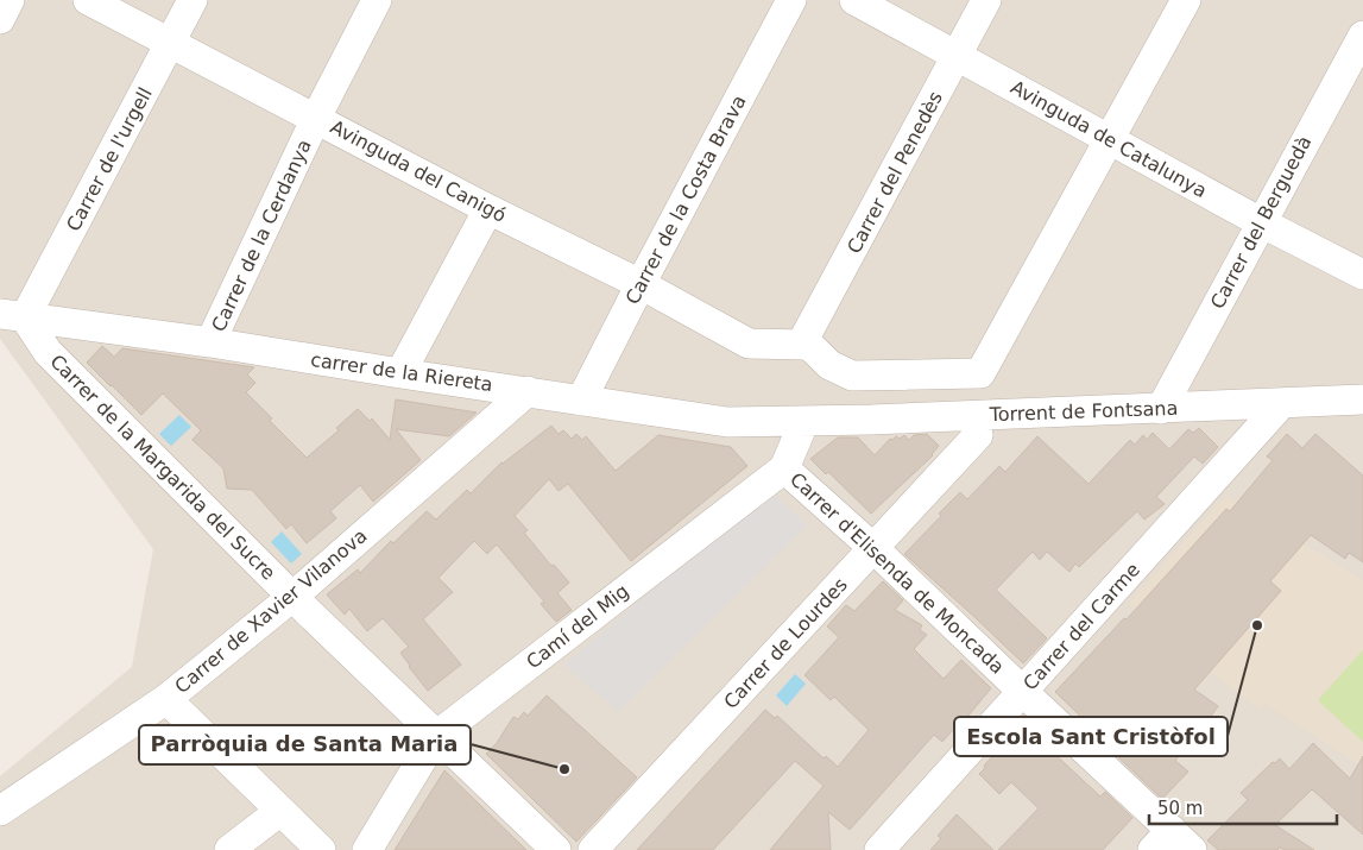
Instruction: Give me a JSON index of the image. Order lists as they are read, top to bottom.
{
  "streets": {
    "street": [
      "Avinguda de Catalunya",
      "Carrer de l'urgell",
      "Avinguda del Canigó",
      "Carrer del Penedès",
      "Carrer de la Costa Brava",
      "Carrer del Berguedà",
      "Carrer de la Cerdanya",
      "carrer de la Riereta",
      "Torrent de Fontsana",
      "Carrer de la Margarida del Sucre",
      "Carrer d'Elisenda de Moncada",
      "Carrer de Xavier Vilanova",
      "Camí del Mig",
      "Carrer del Carme",
      "Carrer de Lourdes"
    ]
  },
  "crossings": [
    ["Avinguda de Catalunya", "Carrer del Penedès"],
    ["Avinguda de Catalunya", "Carrer del Berguedà"],
    ["Carrer de l'urgell", "Avinguda del Canigó"],
    ["Carrer de l'urgell", "carrer de la Riereta"],
    ["Carrer de l'urgell", "Carrer de la Margarida del Sucre"],
    ["Avinguda del Canigó", "Carrer del Penedès"],
    ["Avinguda del Canigó", "Carrer de la Costa Brava"],
    ["Avinguda del Canigó", "Carrer de la Cerdanya"],
    ["Carrer de la Costa Brava", "carrer de la Riereta"],
    ["Carrer del Berguedà", "Torrent de Fontsana"],
    ["Carrer de la Cerdanya", "carrer de la Riereta"],
    ["carrer de la Riereta", "Torrent de Fontsana"],
    ["carrer de la Riereta", "Carrer de la Margarida del Sucre"],
    ["carrer de la Riereta", "Carrer de Xavier Vilanova"],
    ["carrer de la Riereta", "Camí del Mig"],
    ["Torrent de Fontsana", "Camí del Mig"],
    ["Torrent de Fontsana", "Carrer del Carme"],
    ["Carrer de la Margarida del Sucre", "Carrer de Xavier Vilanova"],
    ["Carrer de la Margarida del Sucre", "Camí del Mig"],
    ["Carrer d'Elisenda de Moncada", "Camí del Mig"],
    ["Carrer d'Elisenda de Moncada", "Carrer del Carme"],
    ["Carrer d'Elisenda de Moncada", "Carrer de Lourdes"]
  ],
  "places": ["Escola Sant Cristòfol", "Parròquia de Santa Maria"],
  "scale_bar": "50 m"
}
